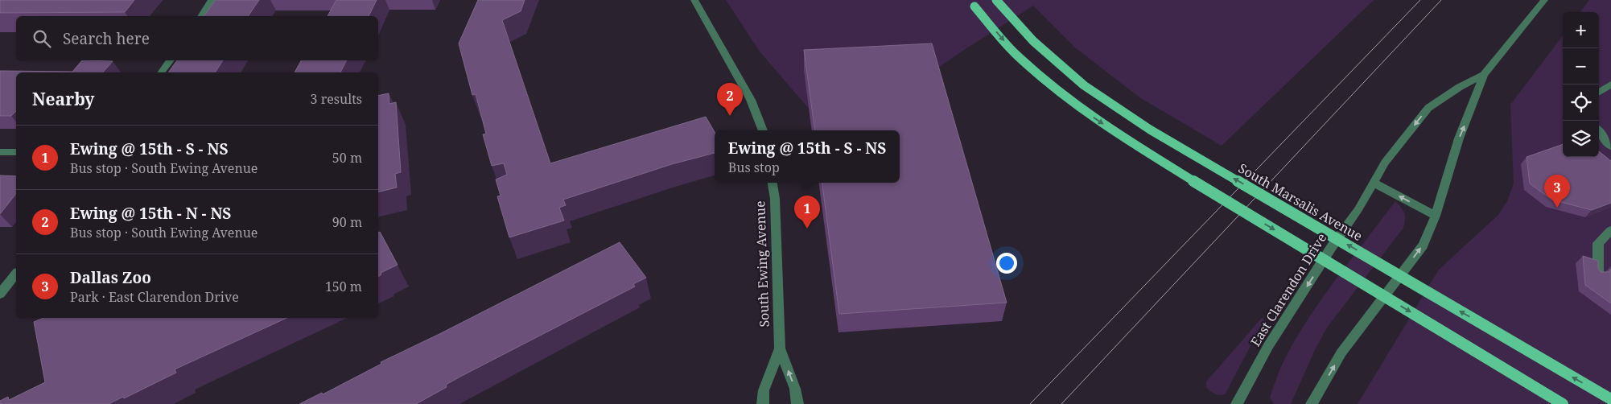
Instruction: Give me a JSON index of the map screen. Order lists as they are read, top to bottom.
{
  "streets": {
    "main road": ["South Marsalis Avenue"],
    "street": ["South Ewing Avenue", "East Clarendon Drive"]
  },
  "page": {
    "map_buttons": ["+", "−"],
    "search": "Search here",
    "heading": ["Nearby", "3 results"],
    "pins": ["2", "3", "1"],
    "list": [
      {
        "mark": "1",
        "name": "Ewing @ 15th - S - NS",
        "note": "Bus stop · South Ewing Avenue",
        "value": "50 m"
      },
      {
        "mark": "2",
        "name": "Ewing @ 15th - N - NS",
        "note": "Bus stop · South Ewing Avenue",
        "value": "90 m"
      },
      {
        "mark": "3",
        "name": "Dallas Zoo",
        "note": "Park · East Clarendon Drive",
        "value": "150 m"
      }
    ],
    "popup": ["Ewing @ 15th - S - NS", "Bus stop"]
  }
}
